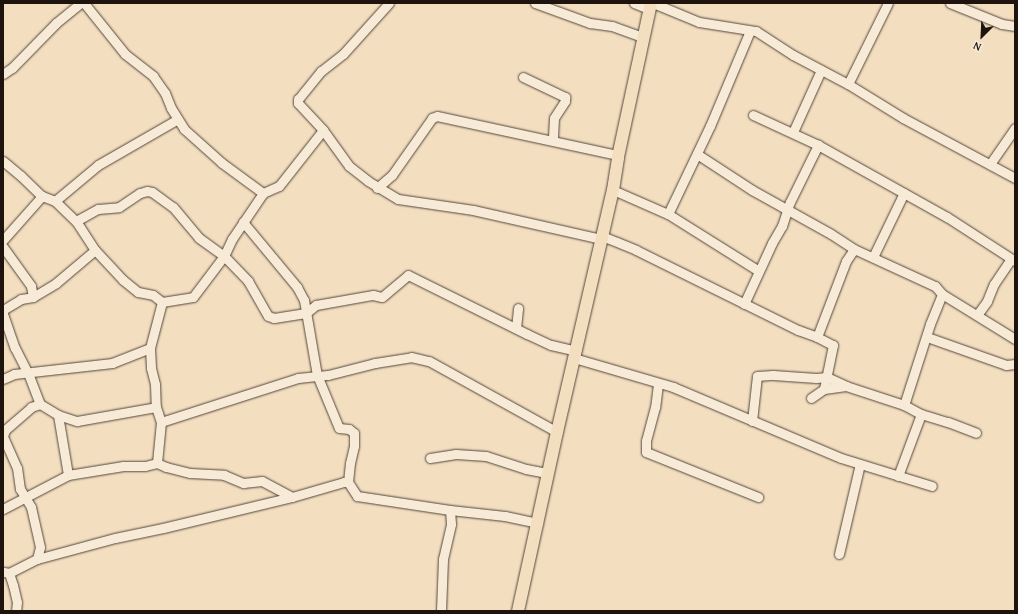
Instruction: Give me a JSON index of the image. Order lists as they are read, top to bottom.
{
  "north": "bottom left"
}
